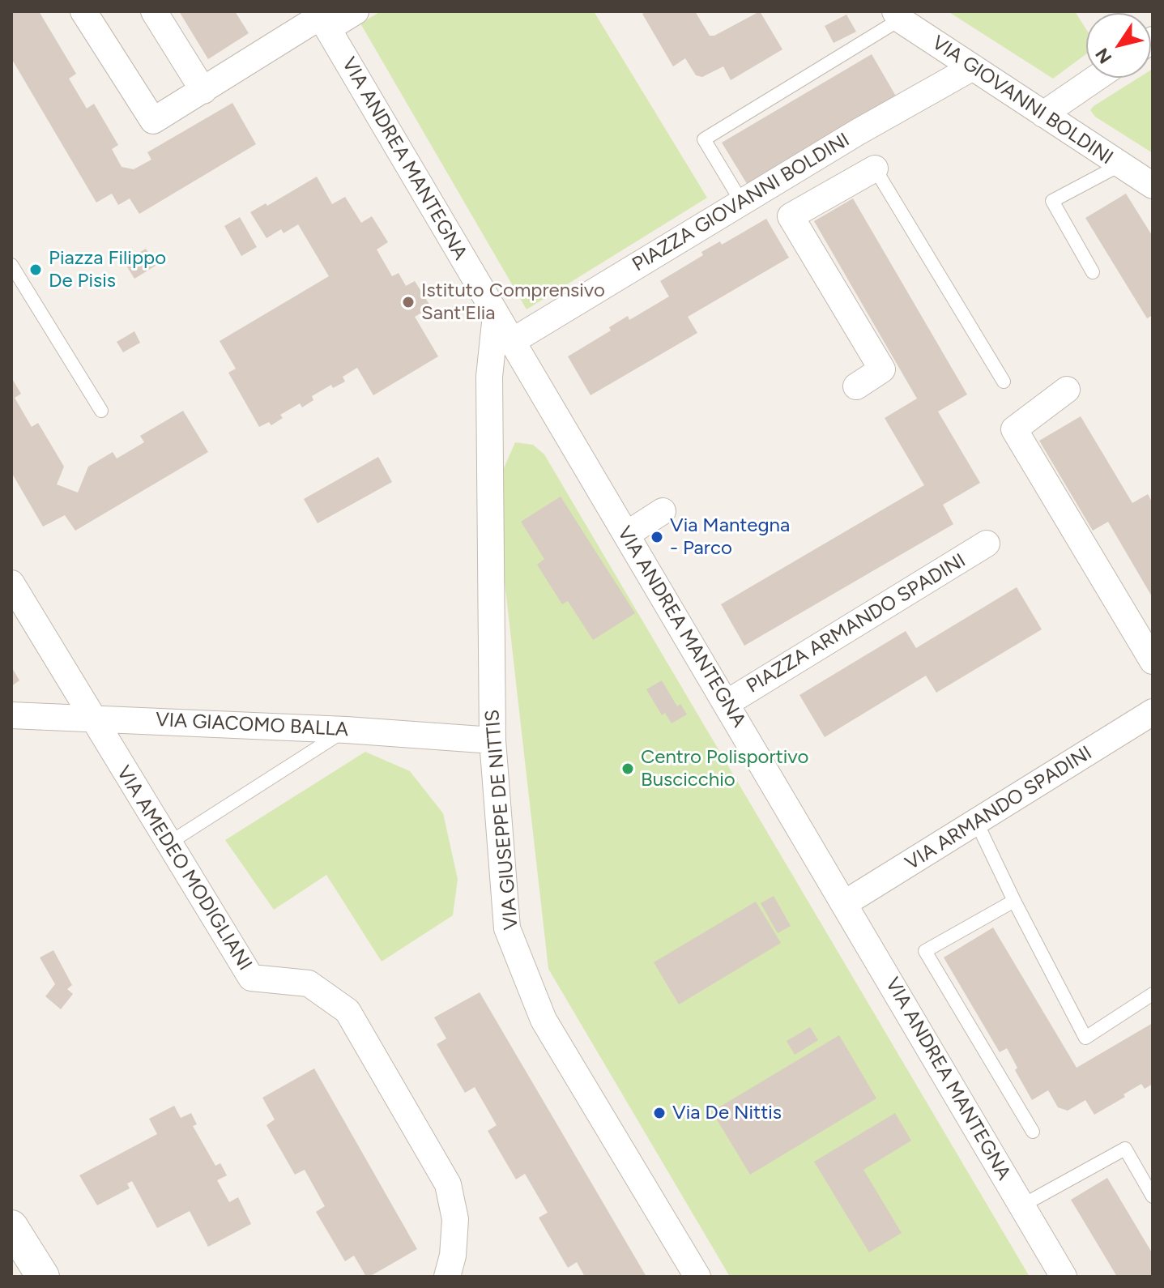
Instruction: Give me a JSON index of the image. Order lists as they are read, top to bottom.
{
  "streets": {
    "street": [
      "VIA GIOVANNI BOLDINI",
      "VIA ANDREA MANTEGNA",
      "PIAZZA GIOVANNI BOLDINI",
      "PIAZZA ARMANDO SPADINI",
      "VIA GIACOMO BALLA",
      "VIA ARMANDO SPADINI",
      "VIA GIUSEPPE DE NITTIS",
      "VIA AMEDEO MODIGLIANI"
    ]
  },
  "crossings": [
    ["VIA GIOVANNI BOLDINI", "PIAZZA GIOVANNI BOLDINI"],
    ["VIA ANDREA MANTEGNA", "PIAZZA GIOVANNI BOLDINI"],
    ["VIA ANDREA MANTEGNA", "PIAZZA ARMANDO SPADINI"],
    ["VIA ANDREA MANTEGNA", "VIA ARMANDO SPADINI"],
    ["VIA ANDREA MANTEGNA", "VIA GIUSEPPE DE NITTIS"],
    ["VIA GIACOMO BALLA", "VIA GIUSEPPE DE NITTIS"],
    ["VIA GIACOMO BALLA", "VIA AMEDEO MODIGLIANI"]
  ],
  "places": [
    "Piazza Filippo De Pisis",
    "Istituto Comprensivo Sant'Elia",
    "Via Mantegna - Parco",
    "Centro Polisportivo Buscicchio",
    "Via De Nittis"
  ],
  "north": "bottom left"
}
